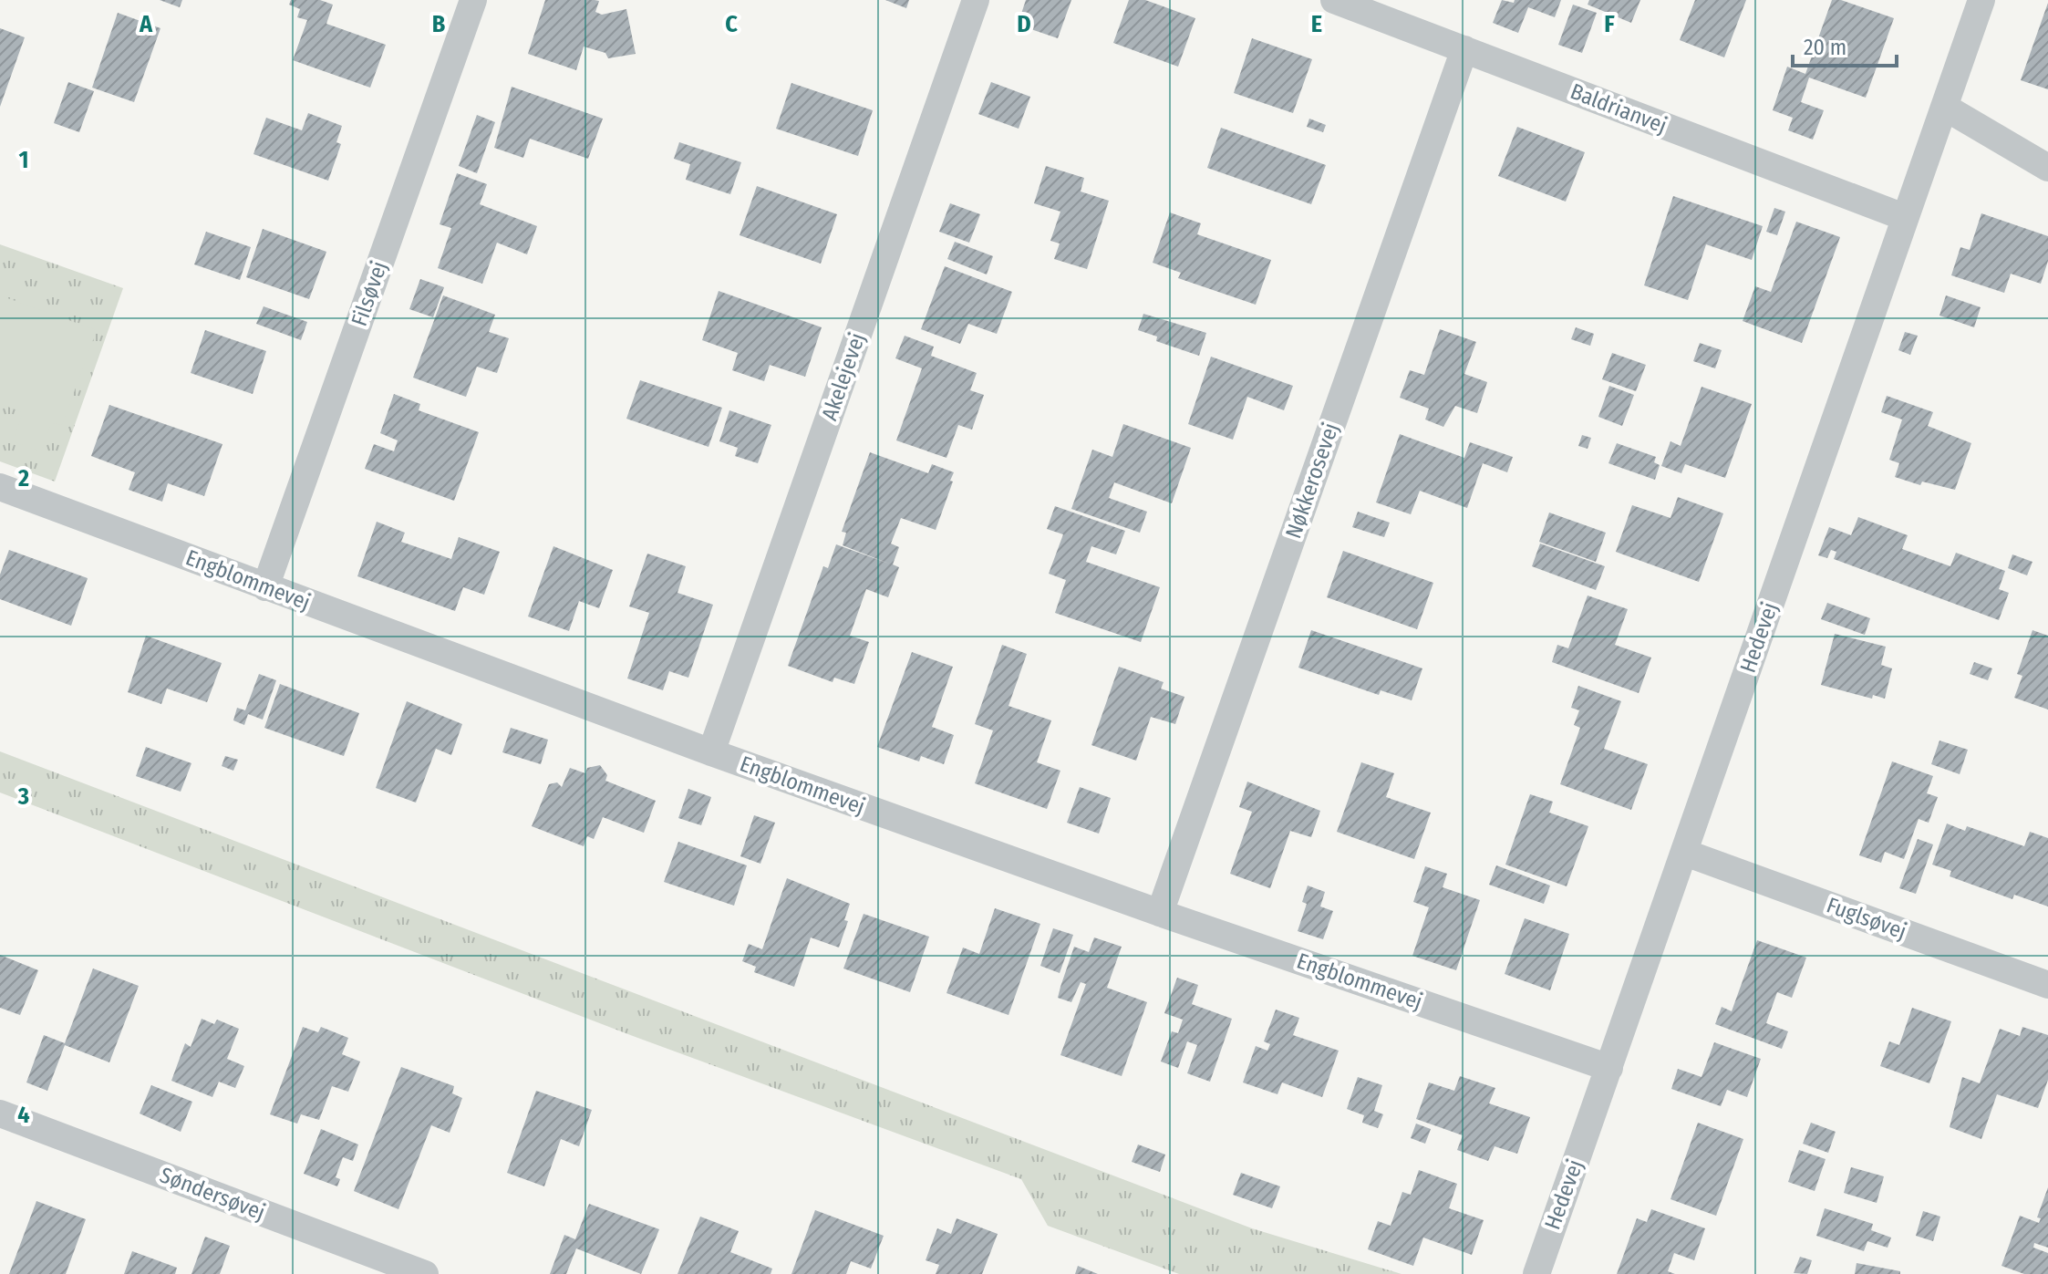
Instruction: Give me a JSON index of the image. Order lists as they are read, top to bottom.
{
  "streets": {
    "street": [
      "Baldrianvej",
      "Filsøvej",
      "Akelejevej",
      "Nøkkerosevej",
      "Engblommevej",
      "Hedevej",
      "Fuglsøvej",
      "Søndersøvej"
    ]
  },
  "crossings": [
    ["Baldrianvej", "Nøkkerosevej"],
    ["Baldrianvej", "Hedevej"],
    ["Filsøvej", "Engblommevej"],
    ["Akelejevej", "Engblommevej"],
    ["Nøkkerosevej", "Engblommevej"],
    ["Engblommevej", "Hedevej"],
    ["Hedevej", "Fuglsøvej"]
  ],
  "scale_bar": "20 m",
  "grid": {
    "columns": [
      "A",
      "B",
      "C",
      "D",
      "E",
      "F"
    ],
    "rows": [
      "1",
      "2",
      "3",
      "4"
    ]
  }
}
